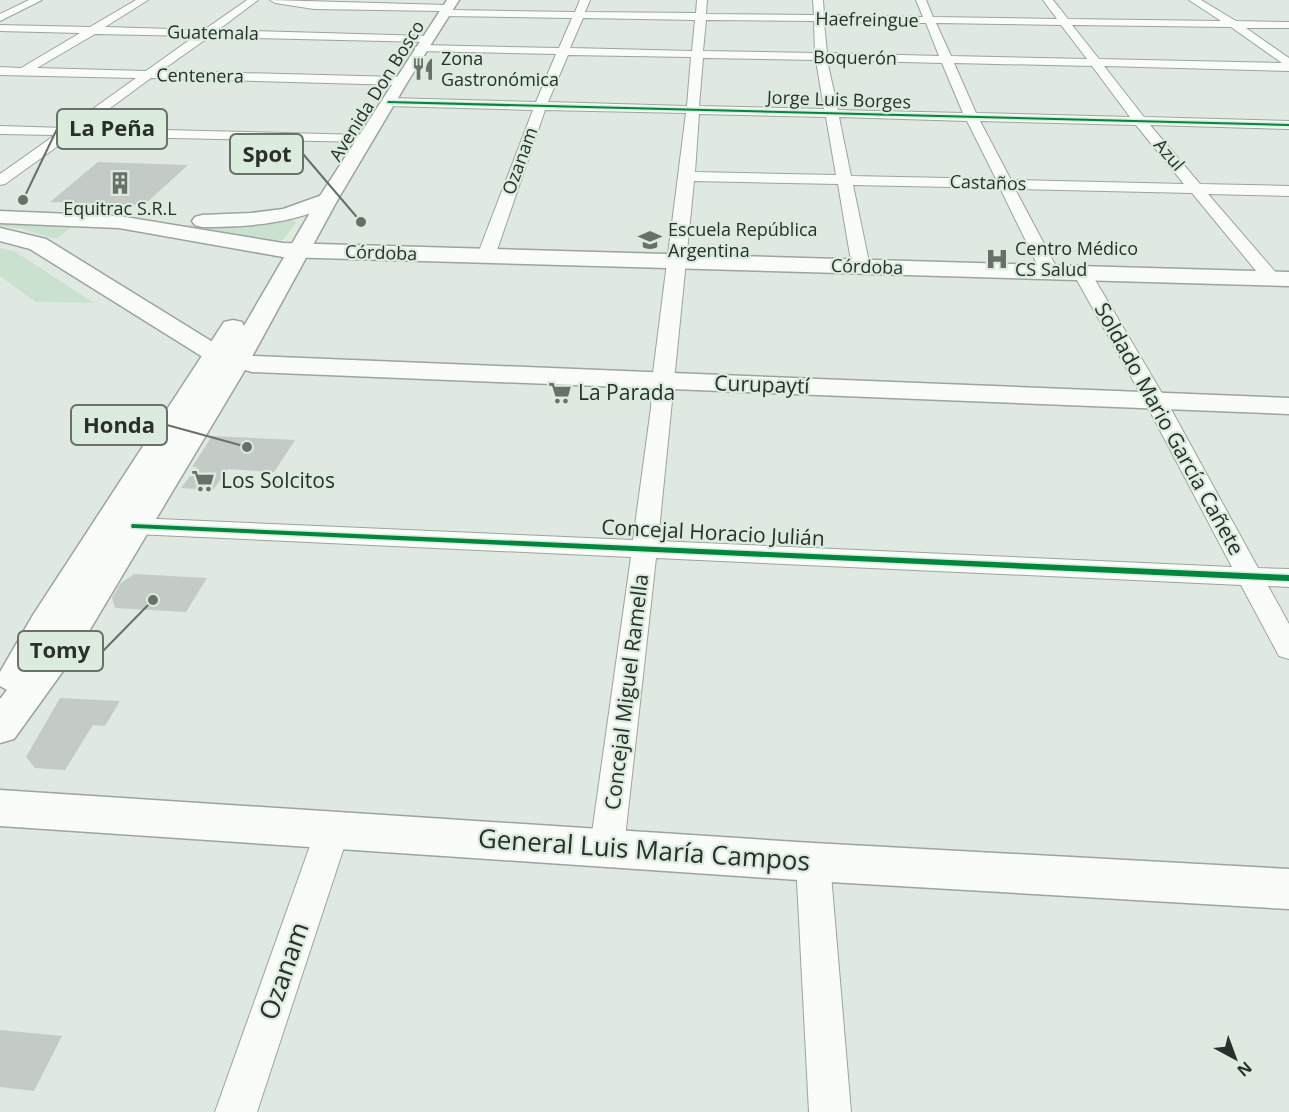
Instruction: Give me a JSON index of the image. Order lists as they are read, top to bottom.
{
  "streets": {
    "main road": [
      "Avenida Don Bosco",
      "Córdoba",
      "Curupaytí",
      "General Luis María Campos"
    ],
    "street": [
      "Haefreingue",
      "Guatemala",
      "Boquerón",
      "Centenera",
      "Jorge Luis Borges",
      "Azul",
      "Ozanam",
      "Castaños",
      "Soldado Mario García Cañete",
      "Concejal Horacio Julián",
      "Concejal Miguel Ramella"
    ]
  },
  "crossings": [
    ["Haefreingue", "Avenida Don Bosco"],
    ["Haefreingue", "Azul"],
    ["Haefreingue", "Ozanam"],
    ["Haefreingue", "Concejal Miguel Ramella"],
    ["Guatemala", "Boquerón"],
    ["Guatemala", "Avenida Don Bosco"],
    ["Boquerón", "Avenida Don Bosco"],
    ["Boquerón", "Azul"],
    ["Boquerón", "Ozanam"],
    ["Boquerón", "Concejal Miguel Ramella"],
    ["Centenera", "Avenida Don Bosco"],
    ["Avenida Don Bosco", "Jorge Luis Borges"],
    ["Avenida Don Bosco", "Córdoba"],
    ["Avenida Don Bosco", "Curupaytí"],
    ["Avenida Don Bosco", "Concejal Horacio Julián"],
    ["Jorge Luis Borges", "Azul"],
    ["Jorge Luis Borges", "Ozanam"],
    ["Jorge Luis Borges", "Concejal Miguel Ramella"],
    ["Azul", "Castaños"],
    ["Azul", "Córdoba"],
    ["Ozanam", "Córdoba"],
    ["Ozanam", "General Luis María Campos"],
    ["Castaños", "Concejal Miguel Ramella"],
    ["Córdoba", "Soldado Mario García Cañete"],
    ["Córdoba", "Concejal Miguel Ramella"],
    ["Curupaytí", "Soldado Mario García Cañete"],
    ["Curupaytí", "Concejal Miguel Ramella"],
    ["Soldado Mario García Cañete", "Concejal Horacio Julián"],
    ["Concejal Horacio Julián", "Concejal Miguel Ramella"],
    ["Concejal Miguel Ramella", "General Luis María Campos"]
  ],
  "places": {
    "restaurant": ["Zona Gastronómica"],
    "building": ["Equitrac S.R.L"],
    "other": [
      "La Peña",
      "Spot",
      "Honda",
      "Tomy"
    ],
    "school or university": ["Escuela República Argentina"],
    "hospital": ["Centro Médico CS Salud"],
    "supermarket": ["La Parada", "Los Solcitos"]
  },
  "north": "bottom right"
}
